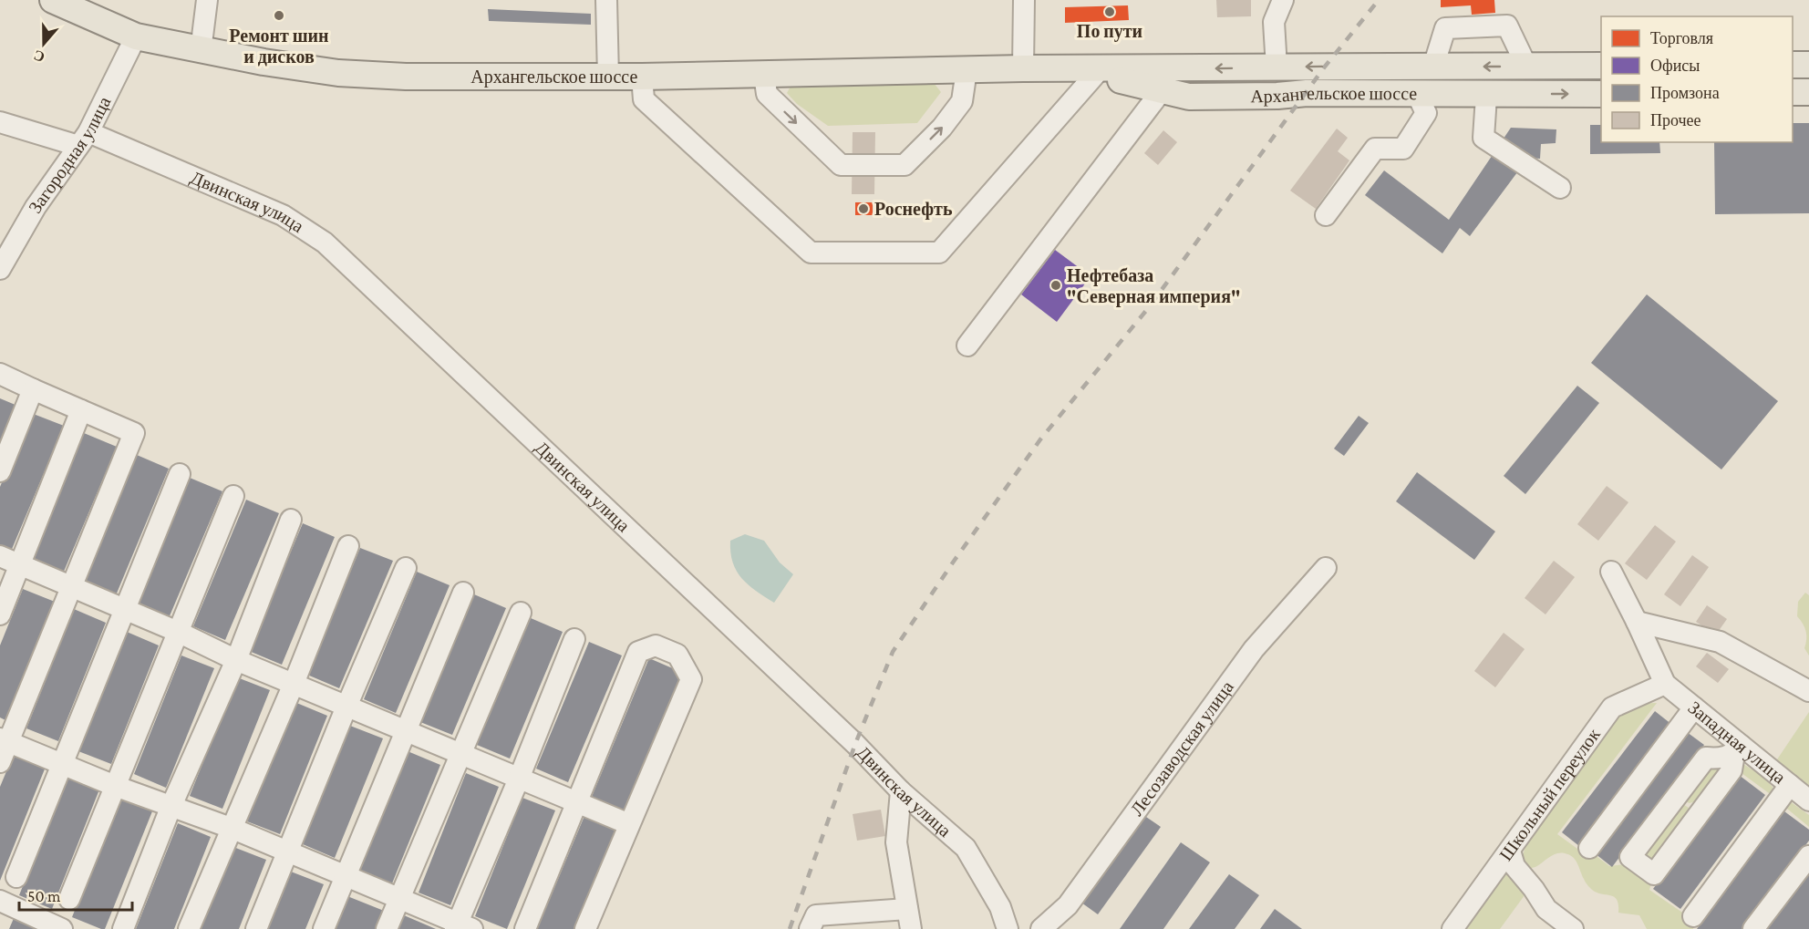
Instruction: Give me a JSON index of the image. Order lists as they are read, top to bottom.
{
  "streets": {
    "main road": ["Архангельское шоссе"],
    "street": [
      "Загородная улица",
      "Двинская улица",
      "Западная улица",
      "Лесозаводская улица",
      "Школьный переулок"
    ]
  },
  "crossings": [
    ["Архангельское шоссе", "Загородная улица"],
    ["Загородная улица", "Двинская улица"],
    ["Западная улица", "Школьный переулок"]
  ],
  "places": [
    "По пути",
    "Ремонт шин и дисков",
    "Роснефть",
    "Нефтебаза \"Северная империя\""
  ],
  "legend": [
    "Торговля",
    "Офисы",
    "Промзона",
    "Прочее"
  ],
  "scale_bar": "50 m",
  "north": "bottom"
}
